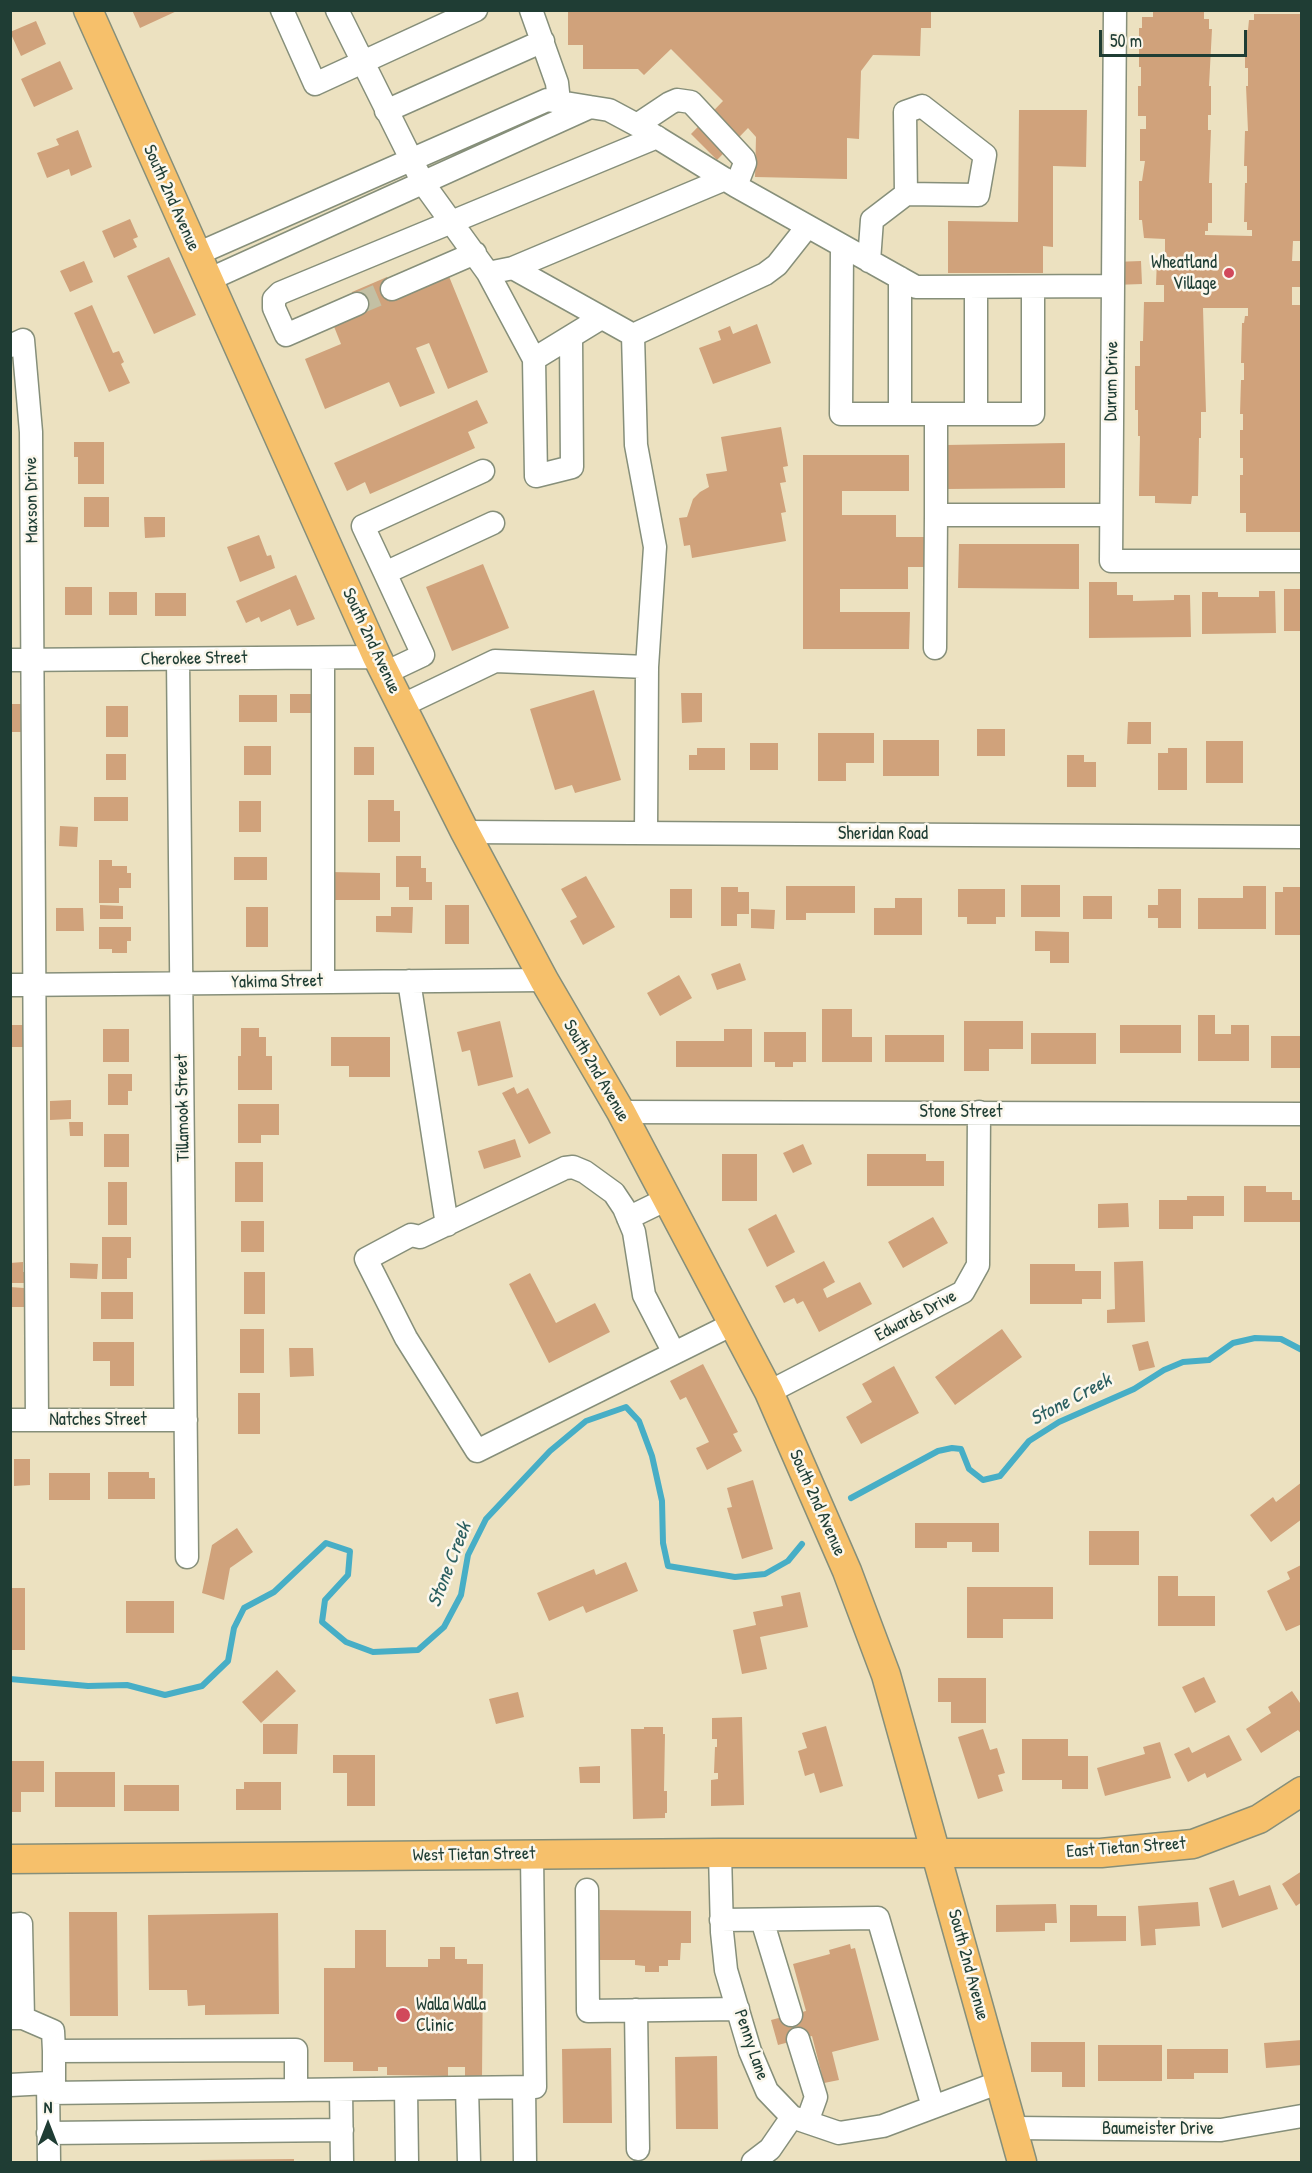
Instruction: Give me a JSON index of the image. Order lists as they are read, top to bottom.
{
  "streets": {
    "main road": ["South 2nd Avenue", "East Tietan Street", "West Tietan Street"],
    "street": [
      "Durum Drive",
      "Maxson Drive",
      "Cherokee Street",
      "Sheridan Road",
      "Yakima Street",
      "Tillamook Street",
      "Stone Street",
      "Edwards Drive",
      "Natches Street",
      "Penny Lane",
      "Baumeister Drive"
    ]
  },
  "crossings": [
    ["South 2nd Avenue", "Cherokee Street"],
    ["South 2nd Avenue", "Sheridan Road"],
    ["South 2nd Avenue", "Yakima Street"],
    ["South 2nd Avenue", "Stone Street"],
    ["South 2nd Avenue", "Edwards Drive"],
    ["South 2nd Avenue", "East Tietan Street"],
    ["South 2nd Avenue", "West Tietan Street"],
    ["South 2nd Avenue", "Penny Lane"],
    ["South 2nd Avenue", "Baumeister Drive"],
    ["Maxson Drive", "Cherokee Street"],
    ["Maxson Drive", "Yakima Street"],
    ["Maxson Drive", "Natches Street"],
    ["Cherokee Street", "Tillamook Street"],
    ["Yakima Street", "Tillamook Street"],
    ["Tillamook Street", "Natches Street"],
    ["Stone Street", "Edwards Drive"],
    ["East Tietan Street", "West Tietan Street"],
    ["West Tietan Street", "Penny Lane"]
  ],
  "water": ["Stone Creek"],
  "places": ["Wheatland Village", "Walla Walla Clinic"],
  "scale_bar": "50 m",
  "north": "top"
}
